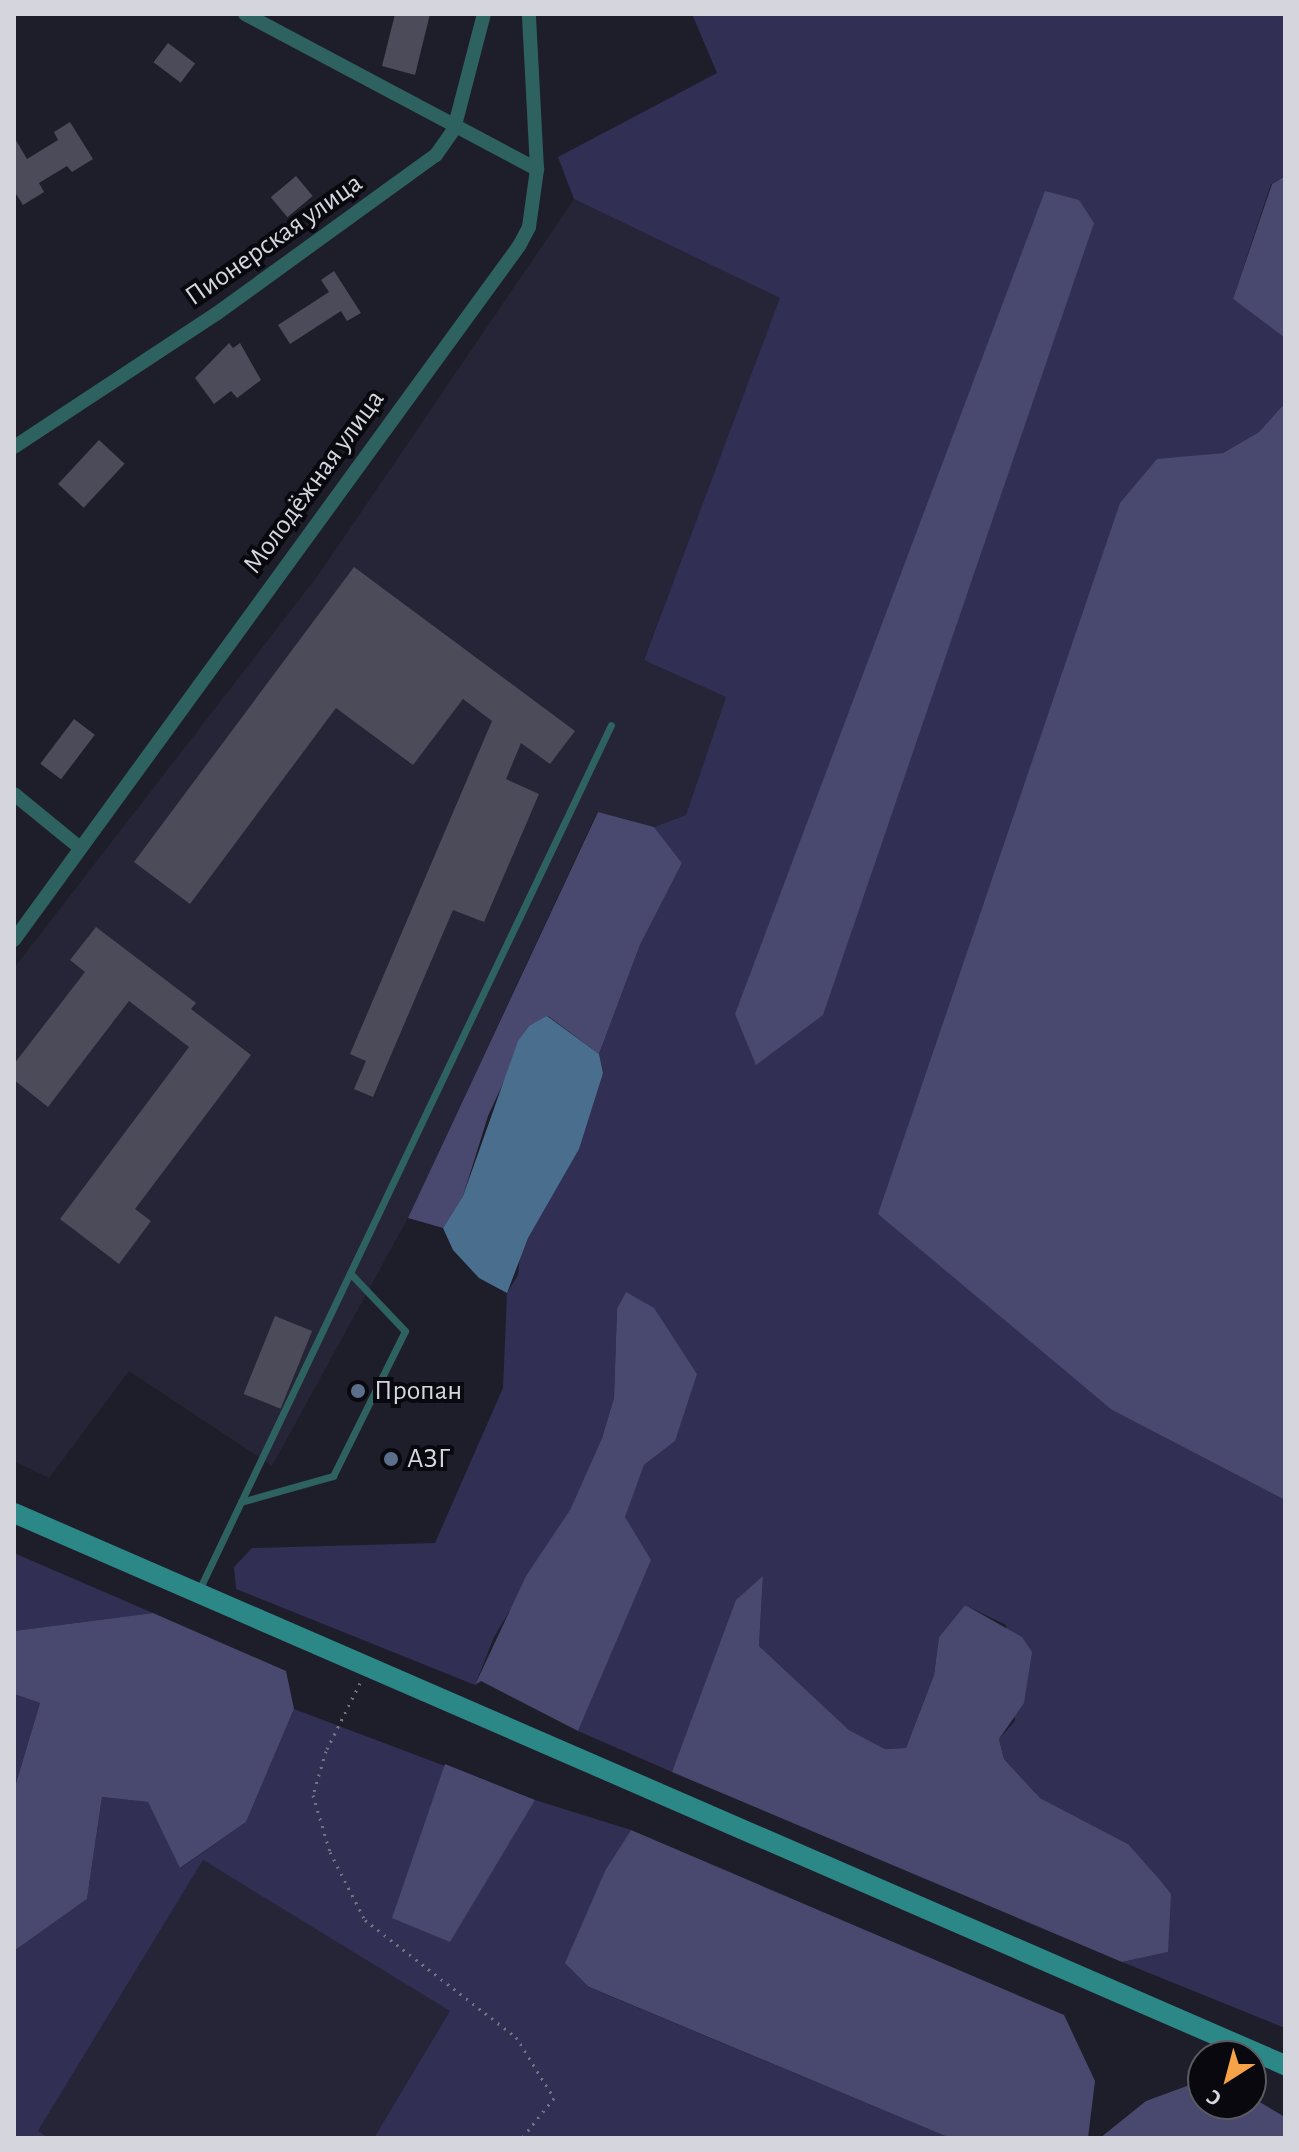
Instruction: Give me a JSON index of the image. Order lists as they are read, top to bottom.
{
  "streets": {
    "street": ["Пионерская улица", "Молодёжная улица"]
  },
  "places": ["Пропан", "АЗГ"],
  "north": "bottom left"
}
